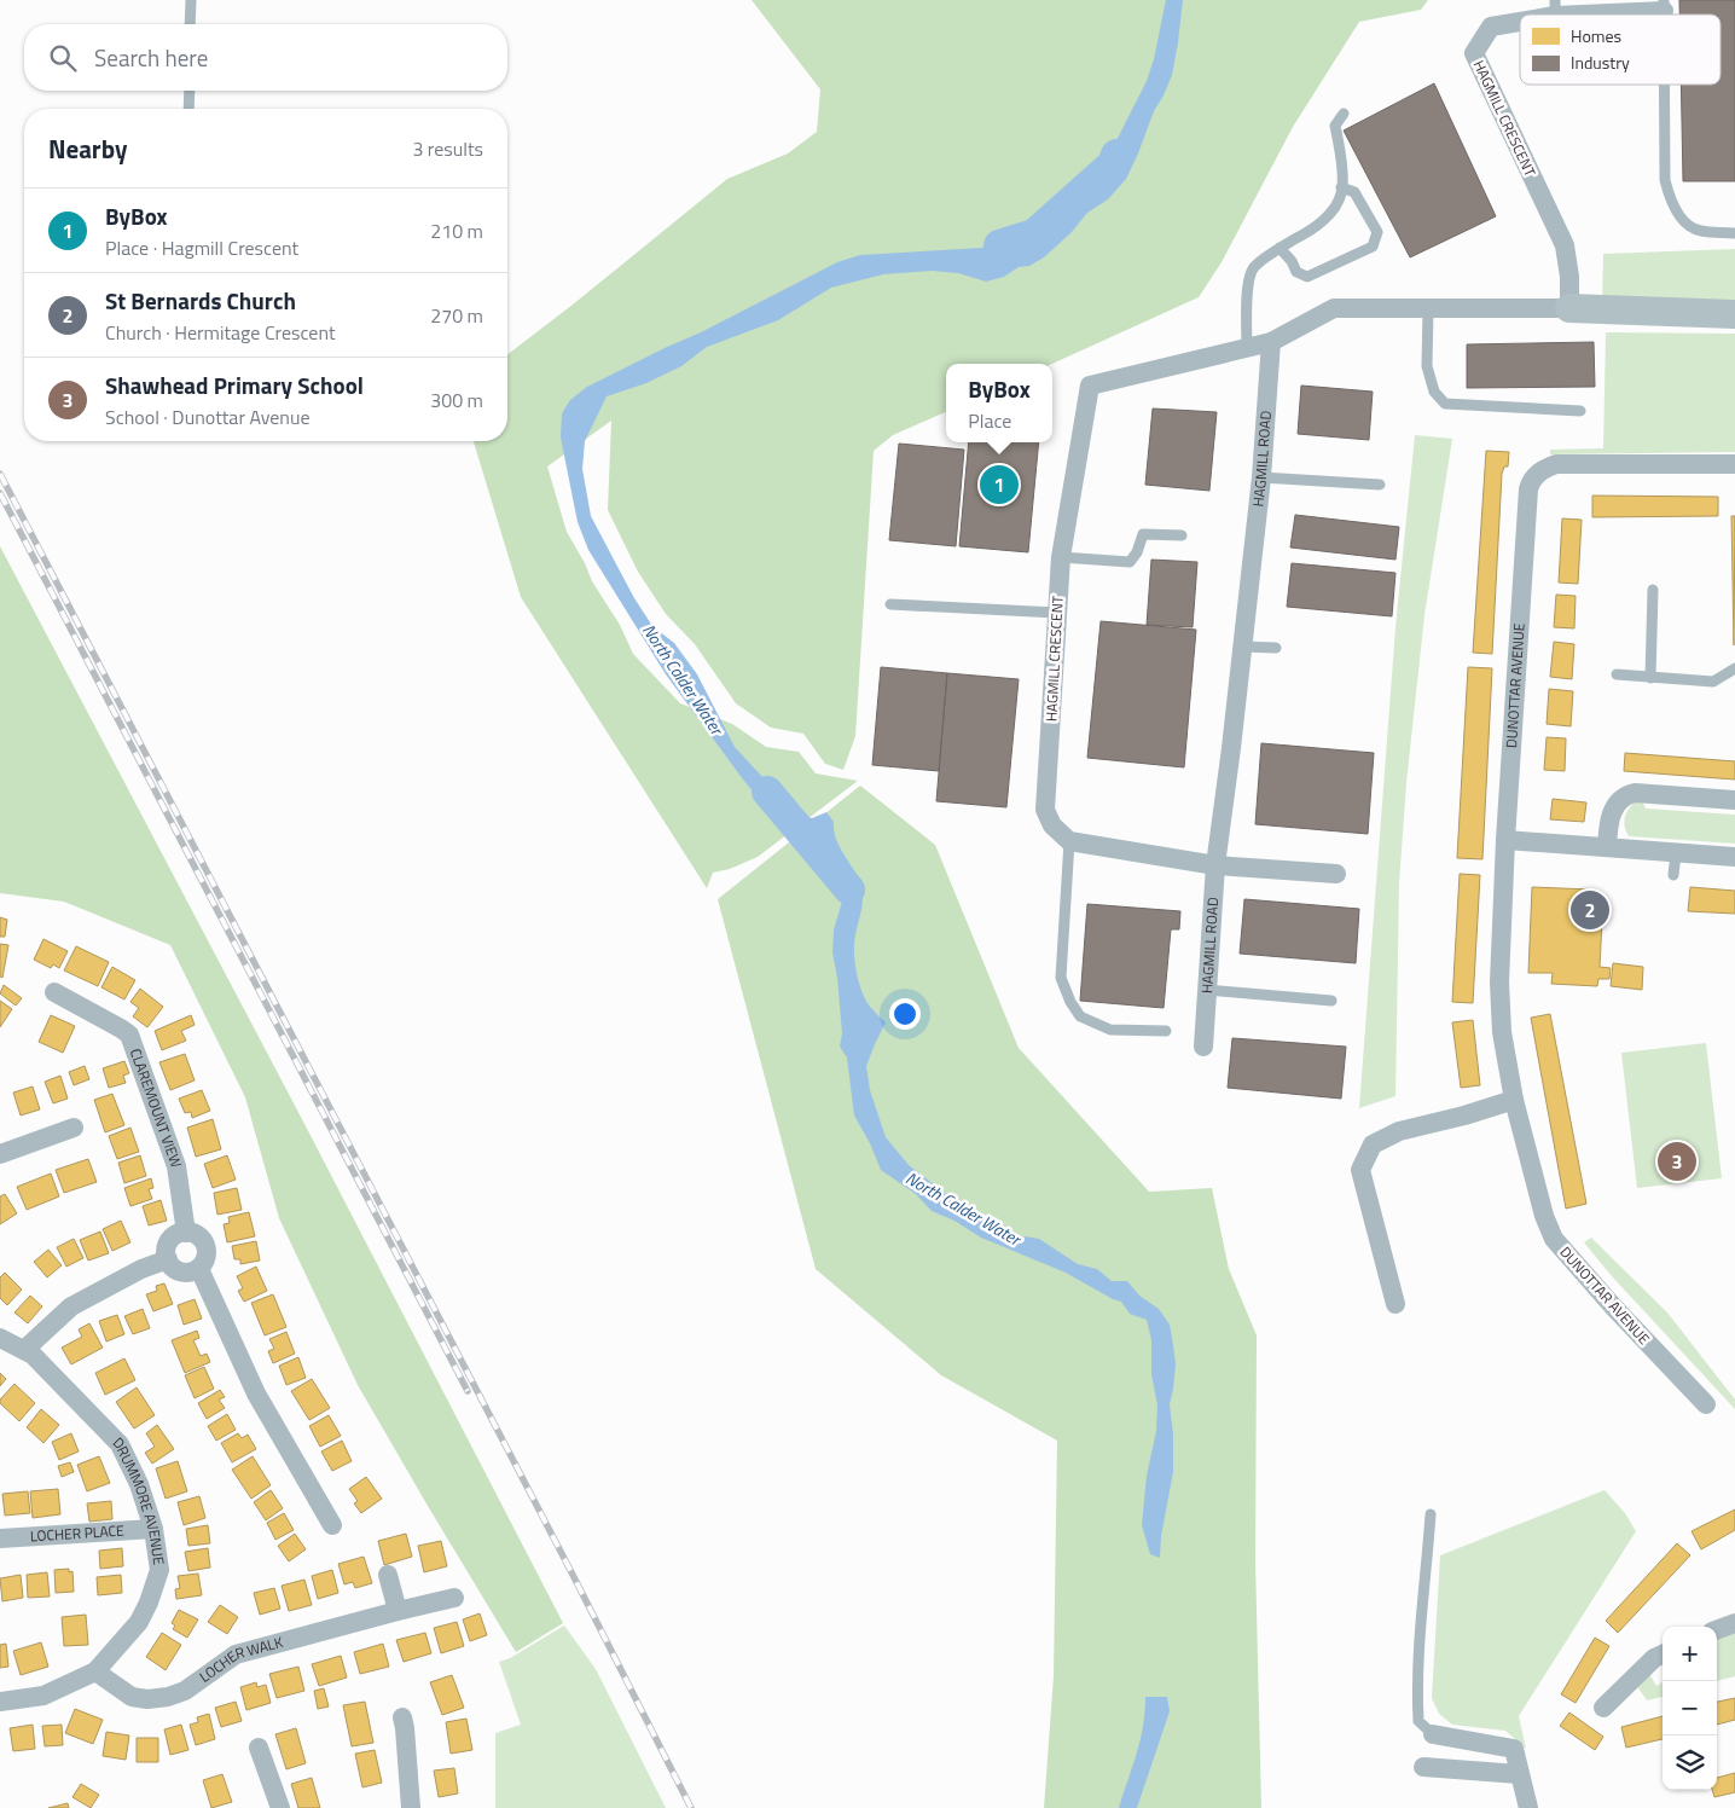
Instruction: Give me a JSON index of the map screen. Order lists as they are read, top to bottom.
{
  "streets": {
    "street": [
      "HAGMILL CRESCENT",
      "HAGMILL ROAD",
      "DUNOTTAR AVENUE",
      "CLAREMOUNT VIEW",
      "DRUMMORE AVENUE",
      "LOCHER PLACE",
      "LOCHER WALK"
    ]
  },
  "crossings": [
    ["HAGMILL CRESCENT", "HAGMILL ROAD"],
    ["DRUMMORE AVENUE", "LOCHER PLACE"],
    ["DRUMMORE AVENUE", "LOCHER WALK"]
  ],
  "water": ["North Calder Water"],
  "legend": ["Homes", "Industry"],
  "page": {
    "search": "Search here",
    "heading": ["Nearby", "3 results"],
    "list": [
      {
        "mark": "1",
        "name": "ByBox",
        "note": "Place · Hagmill Crescent",
        "value": "210 m"
      },
      {
        "mark": "2",
        "name": "St Bernards Church",
        "note": "Church · Hermitage Crescent",
        "value": "270 m"
      },
      {
        "mark": "3",
        "name": "Shawhead Primary School",
        "note": "School · Dunottar Avenue",
        "value": "300 m"
      }
    ],
    "popup": ["ByBox", "Place"],
    "pins": ["1", "2", "3"],
    "map_buttons": ["+", "−"]
  }
}
